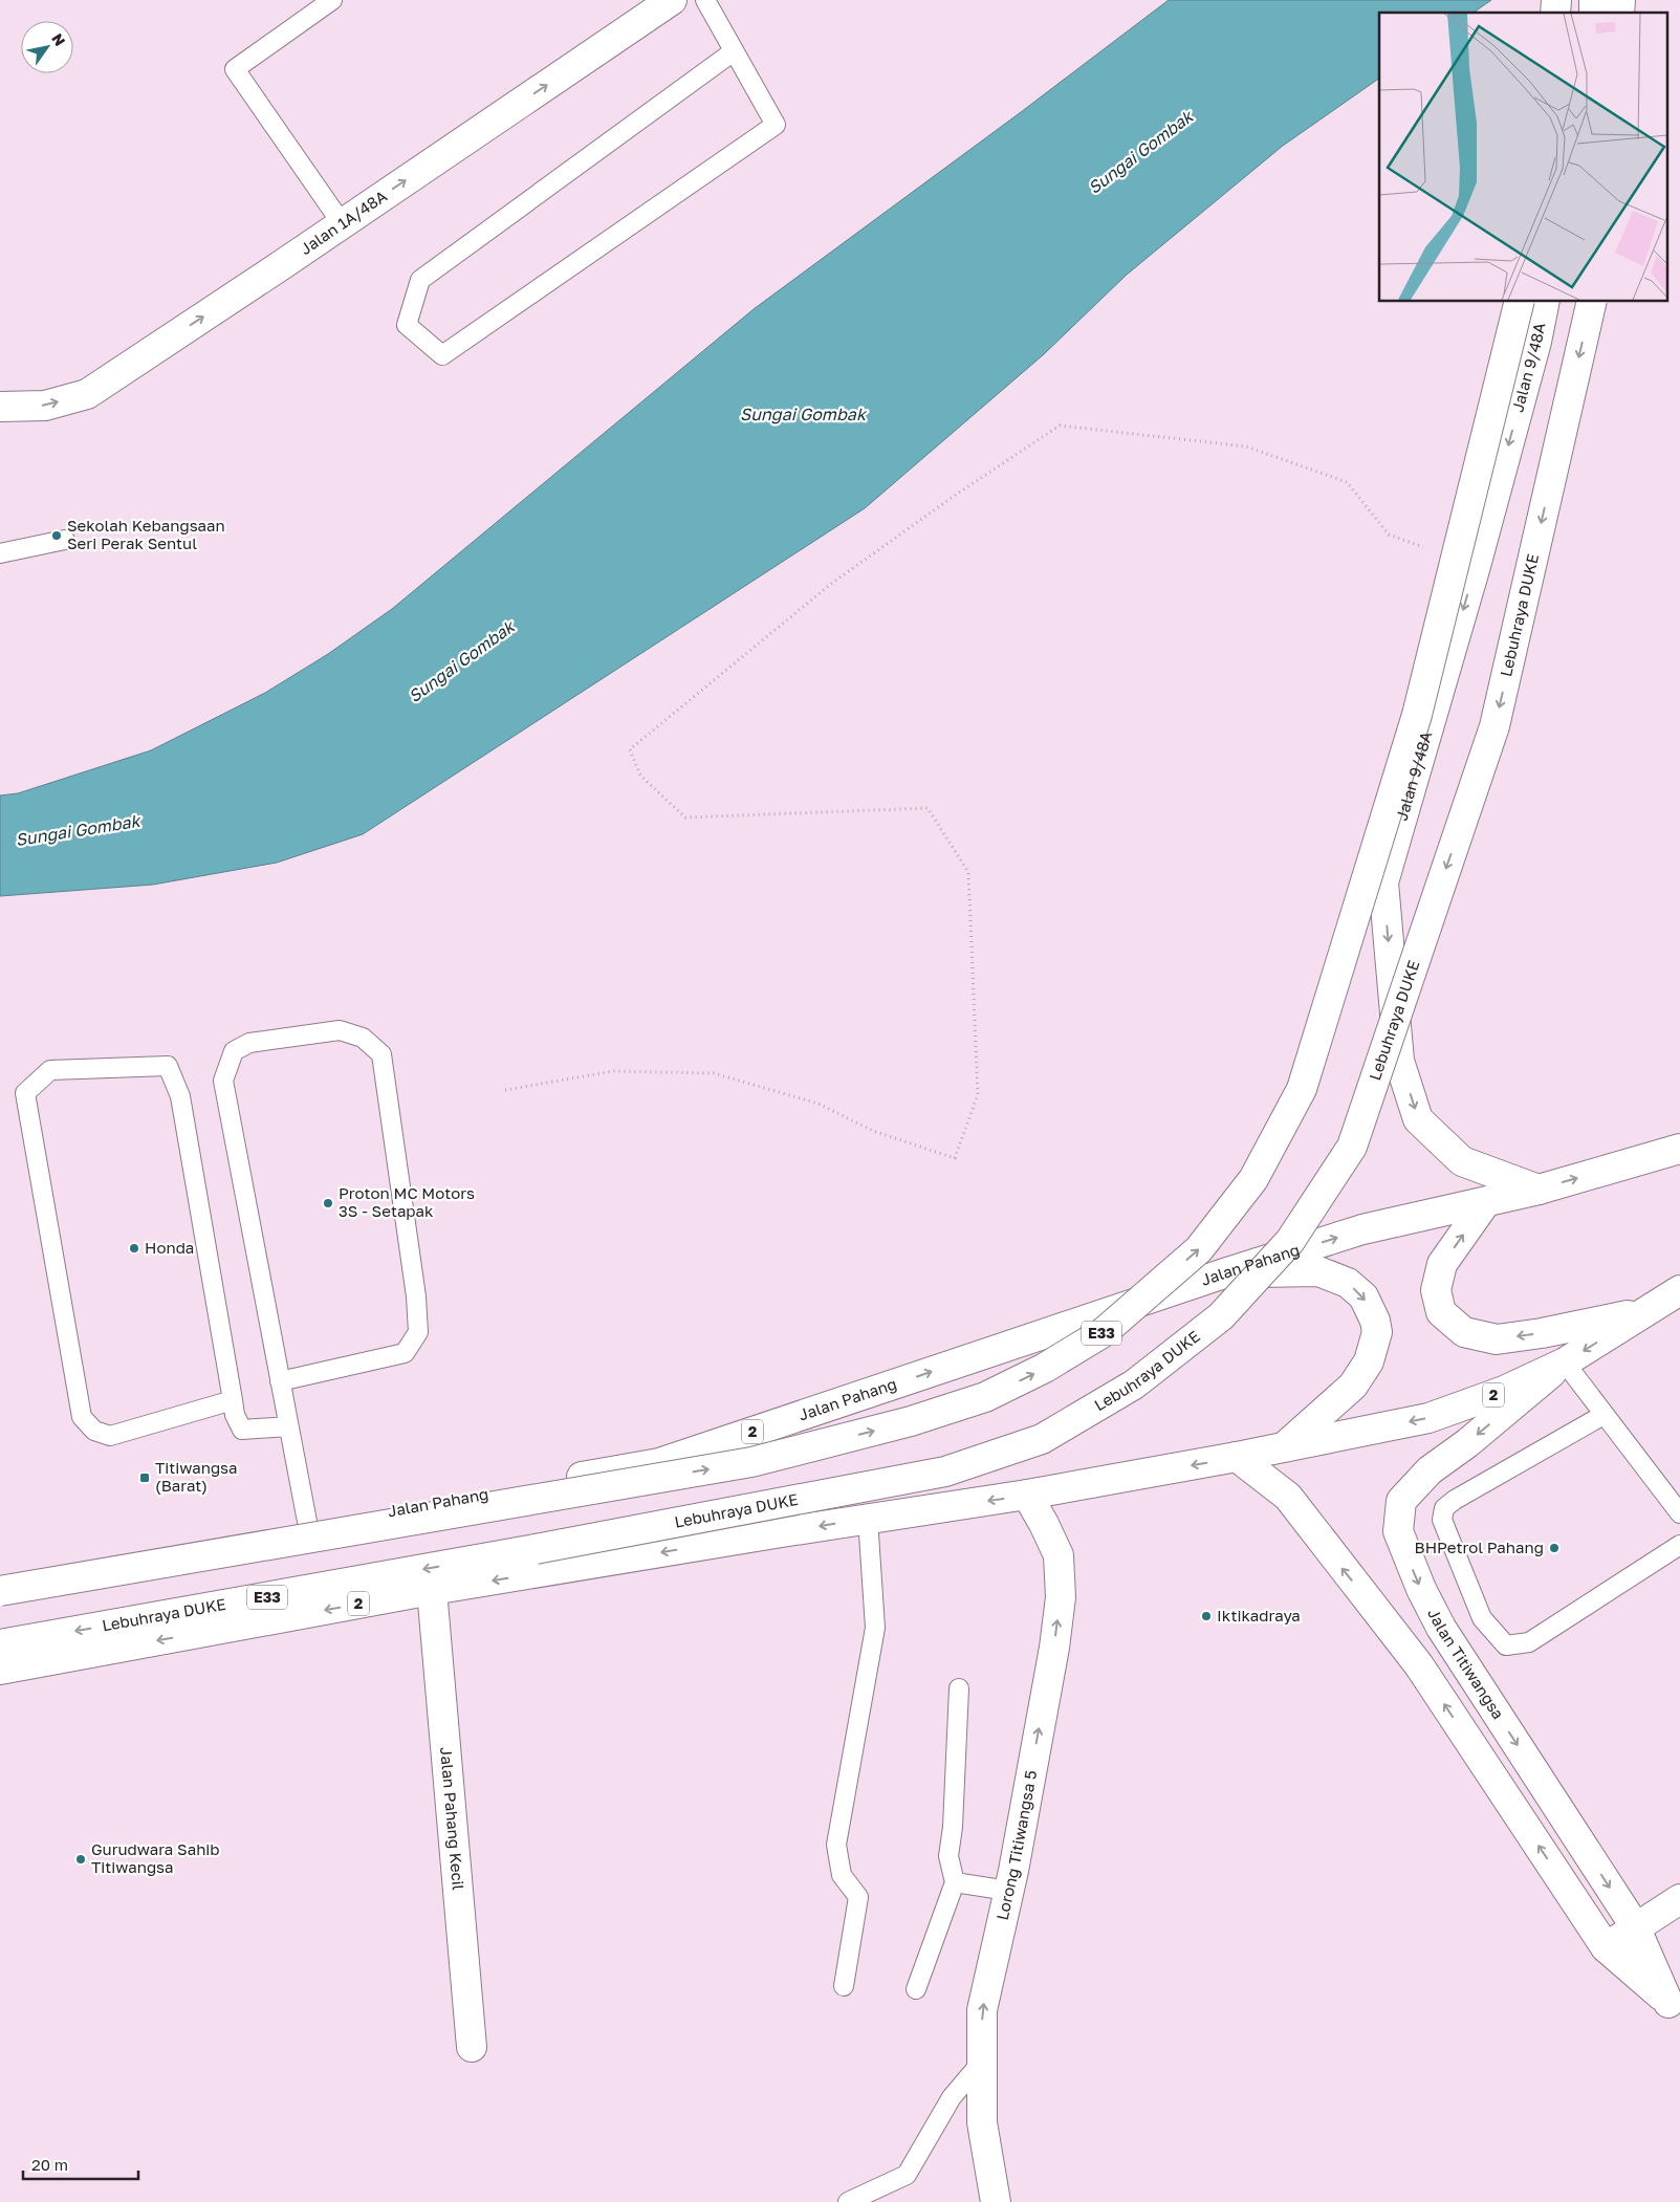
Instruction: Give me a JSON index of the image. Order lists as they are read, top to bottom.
{
  "streets": {
    "main road": [
      "Jalan 1A/48A",
      "Jalan 9/48A",
      "Lebuhraya DUKE",
      "Jalan Pahang",
      "E33",
      "2",
      "Jalan Titiwangsa",
      "Jalan Pahang Kecil",
      "Lorong Titiwangsa 5"
    ]
  },
  "crossings": [
    ["Jalan 9/48A", "Jalan Pahang"],
    ["2", "Jalan Titiwangsa"],
    ["2", "Jalan Pahang Kecil"],
    ["2", "Lorong Titiwangsa 5"]
  ],
  "one_way": [
    "Jalan 1A/48A",
    "Jalan 9/48A",
    "Lebuhraya DUKE",
    "Lorong Titiwangsa 5"
  ],
  "water": ["Sungai Gombak"],
  "places": {
    "other": [
      "Sekolah Kebangsaan Seri Perak Sentul",
      "Proton MC Motors 3S - Setapak",
      "Honda",
      "BHPetrol Pahang",
      "Iktikadraya",
      "Gurudwara Sahib Titiwangsa"
    ],
    "transit": ["Titiwangsa (Barat)"]
  },
  "scale_bar": "20 m",
  "north": "top right"
}
